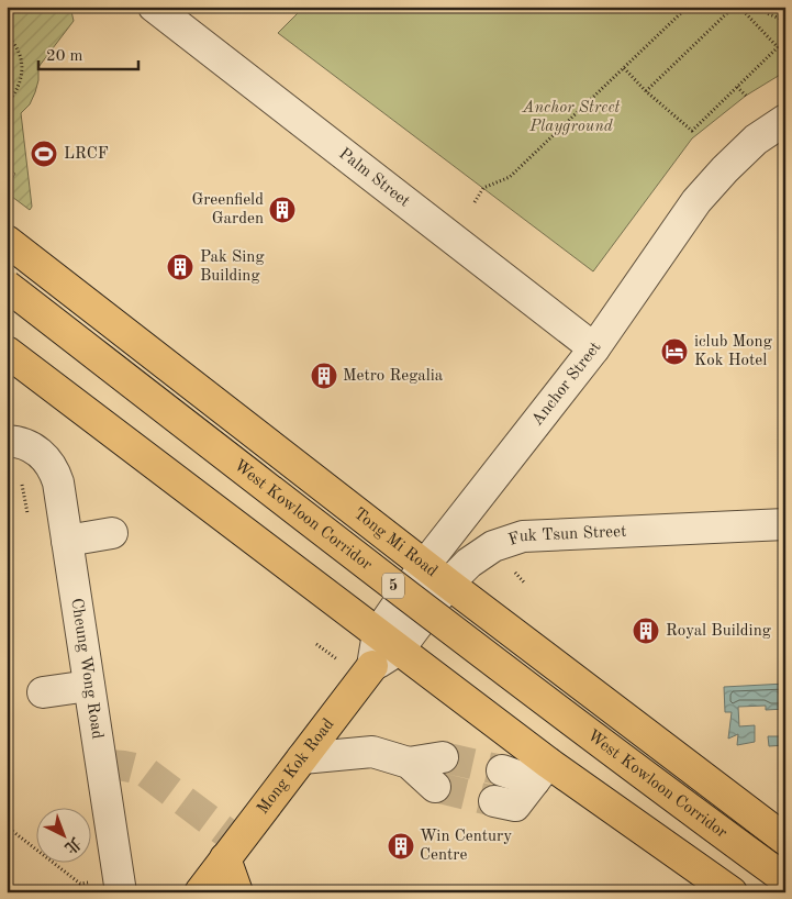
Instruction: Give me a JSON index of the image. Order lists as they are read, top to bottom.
{
  "streets": {
    "main road": [
      "West Kowloon Corridor",
      "Tong Mi Road",
      "5",
      "Mong Kok Road"
    ],
    "street": [
      "Palm Street",
      "Anchor Street",
      "Fuk Tsun Street",
      "Cheung Wong Road"
    ]
  },
  "crossings": [
    ["Palm Street", "Anchor Street"],
    ["Anchor Street", "Fuk Tsun Street"],
    ["Anchor Street", "Tong Mi Road"],
    ["Anchor Street", "Mong Kok Road"],
    ["Fuk Tsun Street", "Tong Mi Road"]
  ],
  "parks": ["Anchor Street Playground"],
  "places": {
    "sports": ["LRCF"],
    "building": [
      "Greenfield Garden",
      "Pak Sing Building",
      "Metro Regalia",
      "Royal Building",
      "Win Century Centre"
    ],
    "hotel": ["iclub Mong Kok Hotel"]
  },
  "scale_bar": "20 m",
  "north": "bottom right"
}
